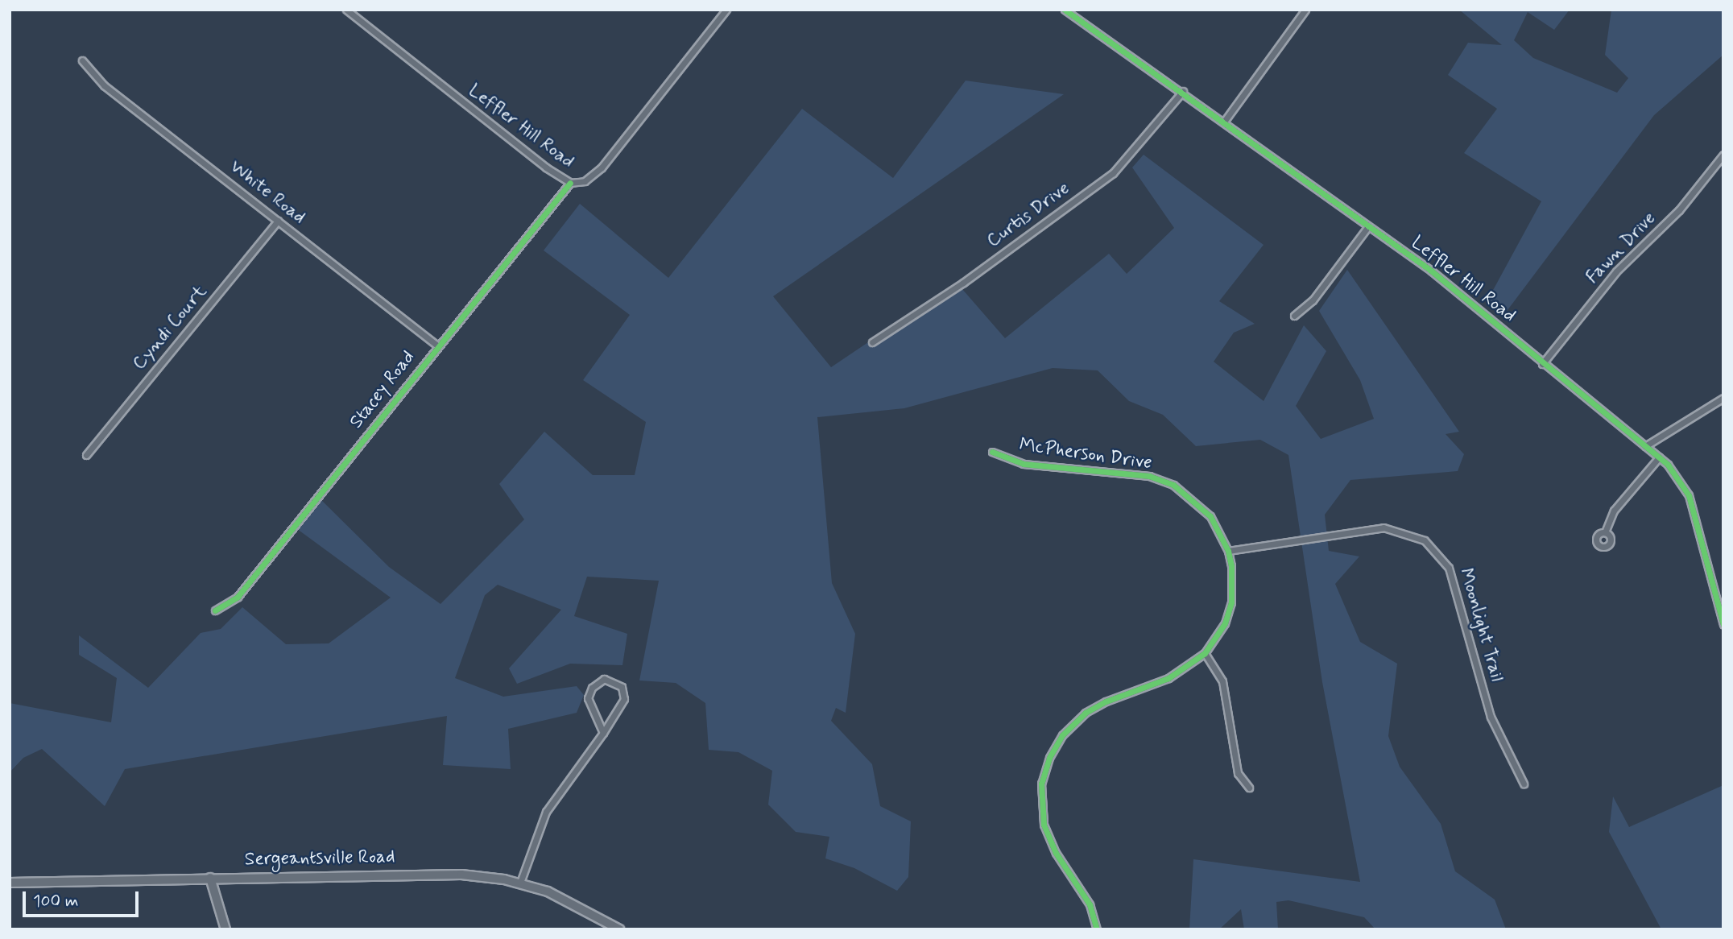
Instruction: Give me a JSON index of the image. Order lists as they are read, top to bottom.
{
  "streets": {
    "main road": ["Sergeantsville Road"],
    "street": [
      "Leffler Hill Road",
      "White Road",
      "Curtis Drive",
      "Fawn Drive",
      "Cyndi Court",
      "Stacey Road",
      "McPherson Drive",
      "Moonlight Trail"
    ]
  },
  "crossings": [
    ["Leffler Hill Road", "Curtis Drive"],
    ["Leffler Hill Road", "Fawn Drive"],
    ["Leffler Hill Road", "Stacey Road"],
    ["White Road", "Cyndi Court"],
    ["White Road", "Stacey Road"],
    ["McPherson Drive", "Moonlight Trail"]
  ],
  "scale_bar": "100 m"
}
